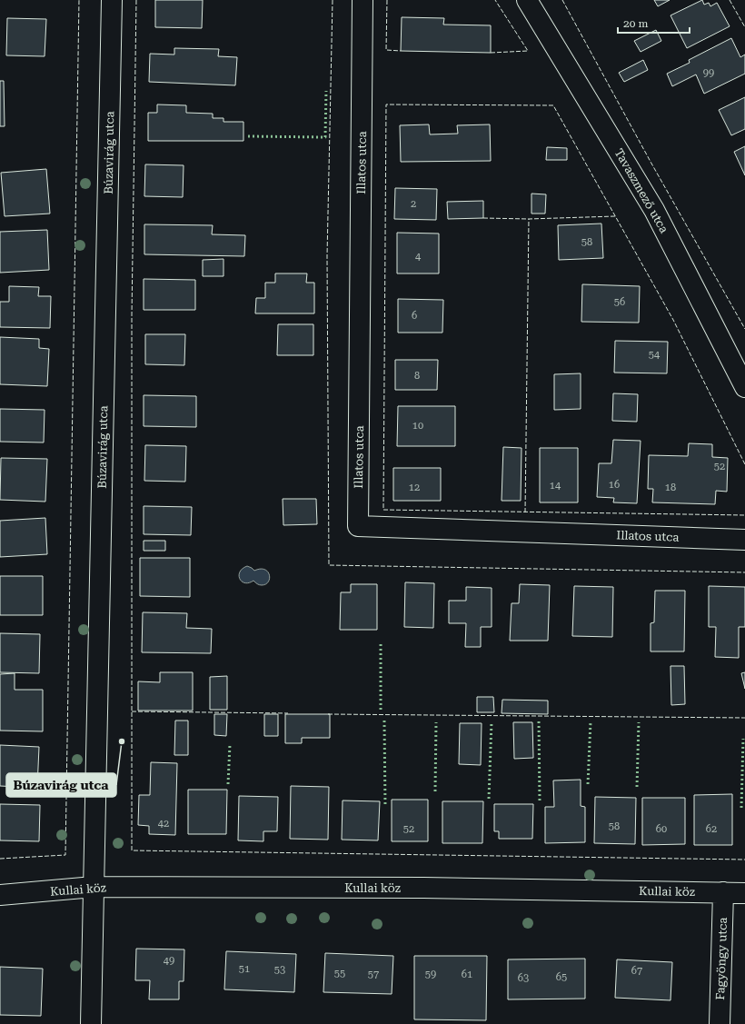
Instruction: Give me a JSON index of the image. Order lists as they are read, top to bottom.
{
  "streets": {
    "street": [
      "Búzavirág utca",
      "Illatos utca",
      "Tavaszmező utca",
      "Kullai köz",
      "Fagyöngy utca"
    ]
  },
  "crossings": [
    ["Búzavirág utca", "Kullai köz"],
    ["Kullai köz", "Fagyöngy utca"]
  ],
  "places": ["Búzavirág utca"],
  "house_numbers": [
    "99",
    "2",
    "58",
    "4",
    "56",
    "6",
    "54",
    "8",
    "10",
    "52",
    "16",
    "14",
    "12",
    "18",
    "42",
    "58",
    "52",
    "60",
    "62",
    "49",
    "51",
    "53",
    "67",
    "55",
    "57",
    "59",
    "61",
    "65",
    "63"
  ],
  "scale_bar": "20 m"
}
